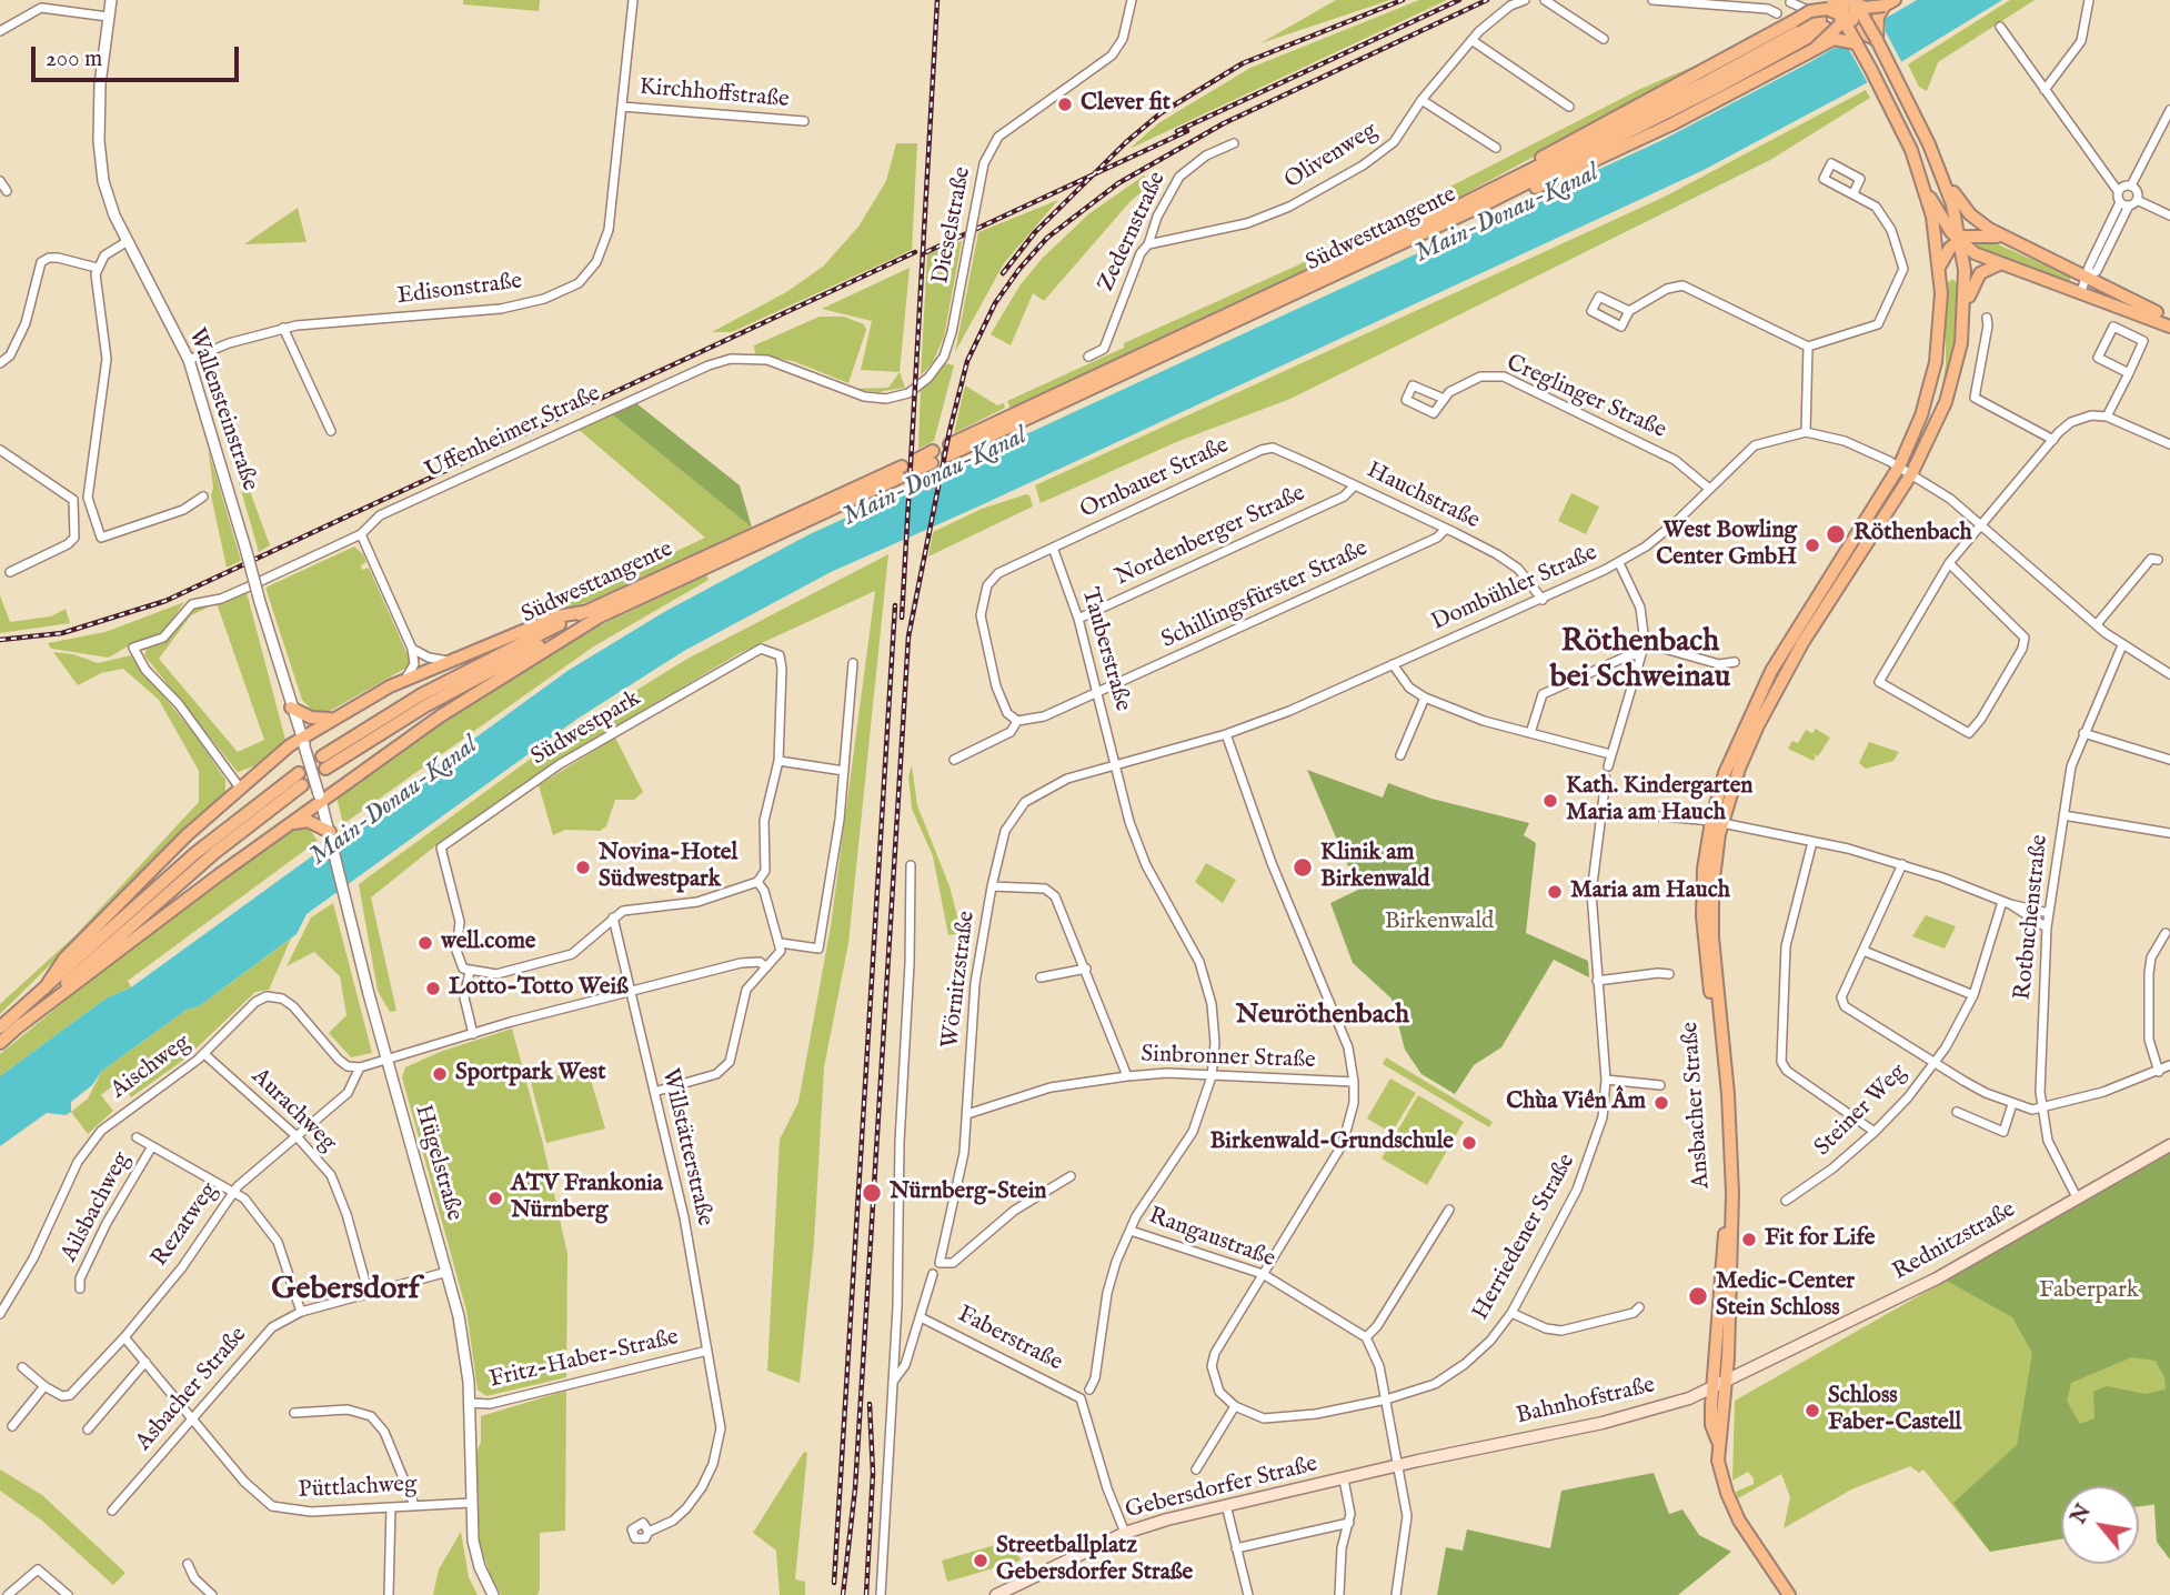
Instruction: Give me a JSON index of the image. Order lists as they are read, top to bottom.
{
  "streets": {
    "main road": [
      "Südwesttangente",
      "Ansbacher Straße",
      "Rednitzstraße",
      "Bahnhofstraße",
      "Gebersdorfer Straße"
    ],
    "street": [
      "Kirchhoffstraße",
      "Olivenweg",
      "Dieselstraße",
      "Zedernstraße",
      "Edisonstraße",
      "Creglinger Straße",
      "Wallensteinstraße",
      "Uffenheimer Straße",
      "Ornbauer Straße",
      "Hauchstraße",
      "Nordenberger Straße",
      "Dombühler Straße",
      "Schillingsfürster Straße",
      "Tauberstraße",
      "Südwestpark",
      "Rotbuchenstraße",
      "Wörnitzstraße",
      "Sinbronner Straße",
      "Aischweg",
      "Aurachweg",
      "Steiner Weg",
      "Willstätterstraße",
      "Hügelstraße",
      "Ailsbachweg",
      "Rezatweg",
      "Herriedener Straße",
      "Rangaustraße",
      "Faberstraße",
      "Fritz-Haber-Straße",
      "Asbacher Straße",
      "Püttlachweg"
    ]
  },
  "crossings": [
    ["Kirchhoffstraße", "Edisonstraße"],
    ["Olivenweg", "Zedernstraße"],
    ["Dieselstraße", "Uffenheimer Straße"],
    ["Edisonstraße", "Wallensteinstraße"],
    ["Creglinger Straße", "Dombühler Straße"],
    ["Wallensteinstraße", "Hügelstraße"],
    ["Ornbauer Straße", "Hauchstraße"],
    ["Ornbauer Straße", "Schillingsfürster Straße"],
    ["Ornbauer Straße", "Tauberstraße"],
    ["Hauchstraße", "Nordenberger Straße"],
    ["Hauchstraße", "Dombühler Straße"],
    ["Hauchstraße", "Schillingsfürster Straße"],
    ["Nordenberger Straße", "Tauberstraße"],
    ["Dombühler Straße", "Tauberstraße"],
    ["Dombühler Straße", "Wörnitzstraße"],
    ["Dombühler Straße", "Ansbacher Straße"],
    ["Schillingsfürster Straße", "Tauberstraße"],
    ["Tauberstraße", "Wörnitzstraße"],
    ["Tauberstraße", "Sinbronner Straße"],
    ["Tauberstraße", "Rangaustraße"],
    ["Rotbuchenstraße", "Rednitzstraße"],
    ["Wörnitzstraße", "Sinbronner Straße"],
    ["Wörnitzstraße", "Faberstraße"],
    ["Aischweg", "Aurachweg"],
    ["Aischweg", "Rezatweg"],
    ["Ansbacher Straße", "Rednitzstraße"],
    ["Ansbacher Straße", "Bahnhofstraße"],
    ["Aurachweg", "Rezatweg"],
    ["Aurachweg", "Asbacher Straße"],
    ["Willstätterstraße", "Fritz-Haber-Straße"],
    ["Hügelstraße", "Fritz-Haber-Straße"],
    ["Hügelstraße", "Asbacher Straße"],
    ["Hügelstraße", "Püttlachweg"],
    ["Rezatweg", "Püttlachweg"],
    ["Rednitzstraße", "Bahnhofstraße"],
    ["Faberstraße", "Gebersdorfer Straße"],
    ["Asbacher Straße", "Püttlachweg"],
    ["Bahnhofstraße", "Gebersdorfer Straße"]
  ],
  "districts": ["Röthenbach bei Schweinau", "Neuröthenbach", "Gebersdorf"],
  "water": ["Main-Donau-Kanal"],
  "parks": ["Birkenwald", "Faberpark"],
  "places": [
    "Clever fit",
    "Röthenbach",
    "West Bowling Center GmbH",
    "Kath. Kindergarten Maria am Hauch",
    "Novina-Hotel Südwestpark",
    "Klinik am Birkenwald",
    "Maria am Hauch",
    "well.come",
    "Lotto-Totto Weiß",
    "Sportpark West",
    "Chùa Viên Âm",
    "Birkenwald-Grundschule",
    "Nürnberg-Stein",
    "ATV Frankonia Nürnberg",
    "Fit for Life",
    "Medic-Center Stein Schloss",
    "Schloss Faber-Castell",
    "Streetballplatz Gebersdorfer Straße"
  ],
  "scale_bar": "200 m",
  "north": "top left"
}
